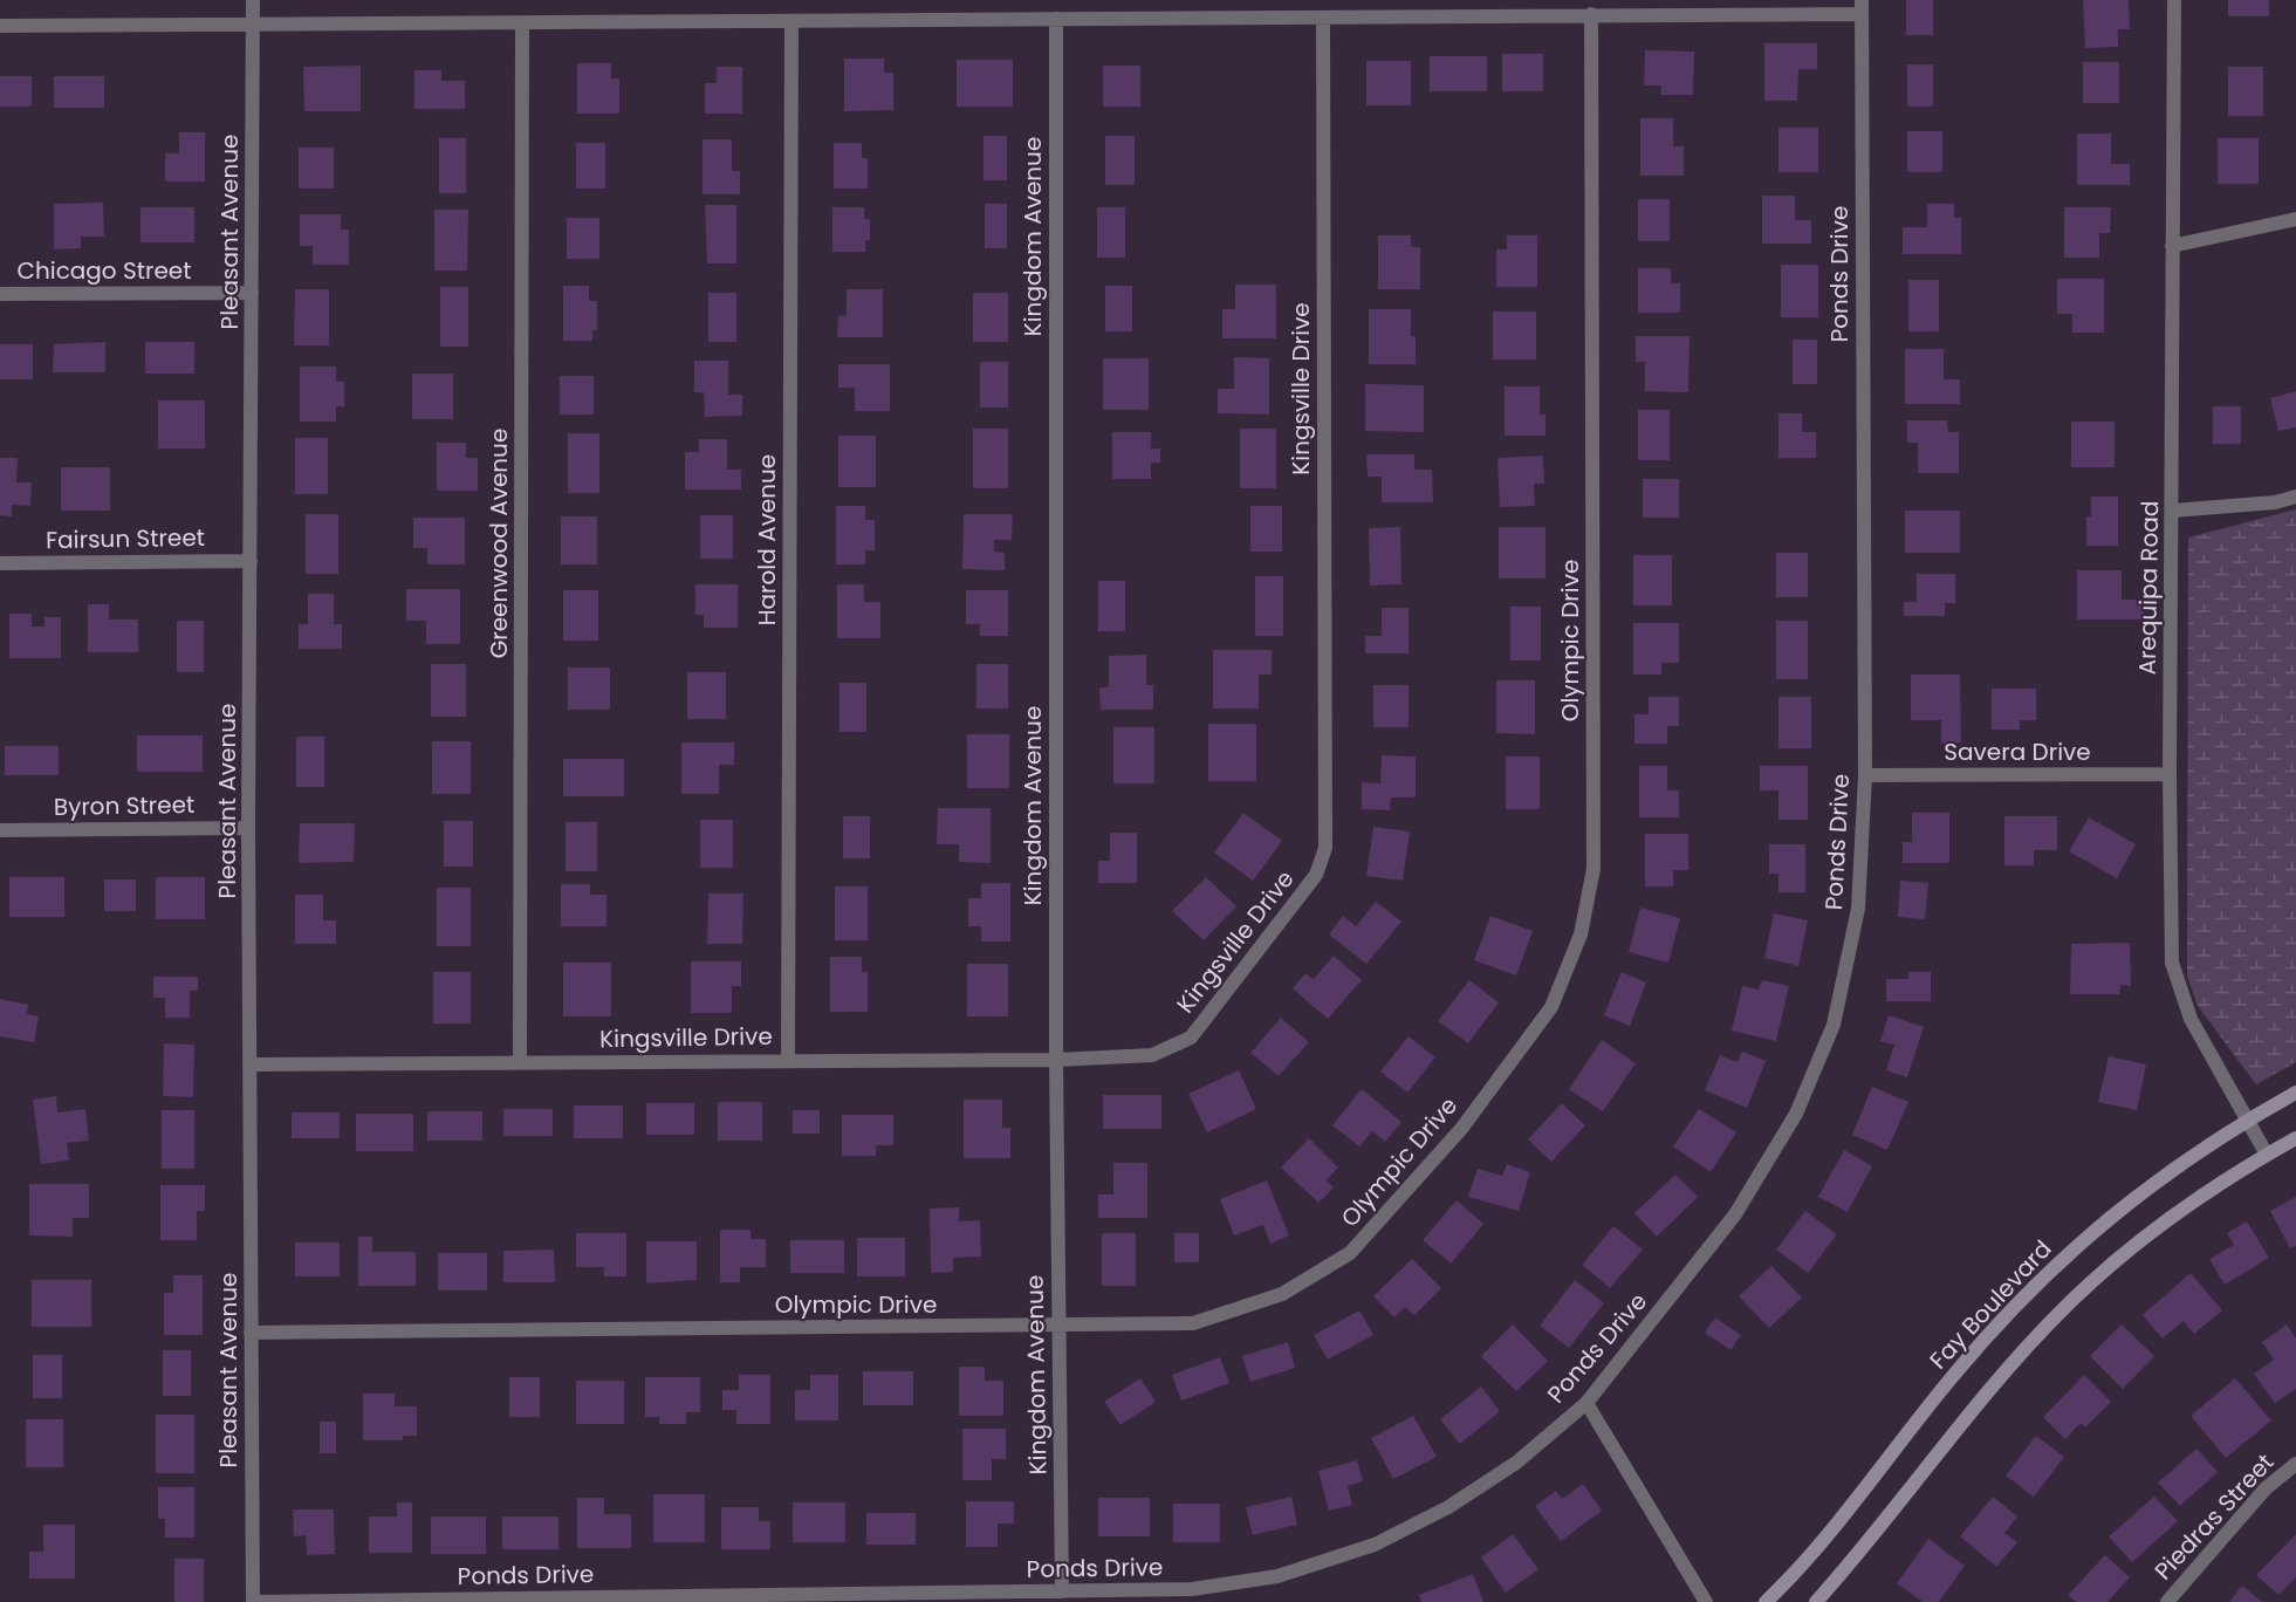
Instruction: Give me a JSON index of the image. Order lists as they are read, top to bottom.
{
  "streets": {
    "main road": ["Fay Boulevard"],
    "street": [
      "Pleasant Avenue",
      "Kingdom Avenue",
      "Chicago Street",
      "Ponds Drive",
      "Kingsville Drive",
      "Fairsun Street",
      "Harold Avenue",
      "Greenwood Avenue",
      "Arequipa Road",
      "Olympic Drive",
      "Savera Drive",
      "Byron Street",
      "Piedras Street"
    ]
  },
  "crossings": [
    ["Pleasant Avenue", "Chicago Street"],
    ["Pleasant Avenue", "Ponds Drive"],
    ["Pleasant Avenue", "Kingsville Drive"],
    ["Pleasant Avenue", "Fairsun Street"],
    ["Pleasant Avenue", "Olympic Drive"],
    ["Pleasant Avenue", "Byron Street"],
    ["Kingdom Avenue", "Ponds Drive"],
    ["Kingdom Avenue", "Kingsville Drive"],
    ["Kingdom Avenue", "Olympic Drive"],
    ["Ponds Drive", "Savera Drive"],
    ["Kingsville Drive", "Harold Avenue"],
    ["Kingsville Drive", "Greenwood Avenue"],
    ["Arequipa Road", "Savera Drive"],
    ["Arequipa Road", "Fay Boulevard"]
  ]
}
